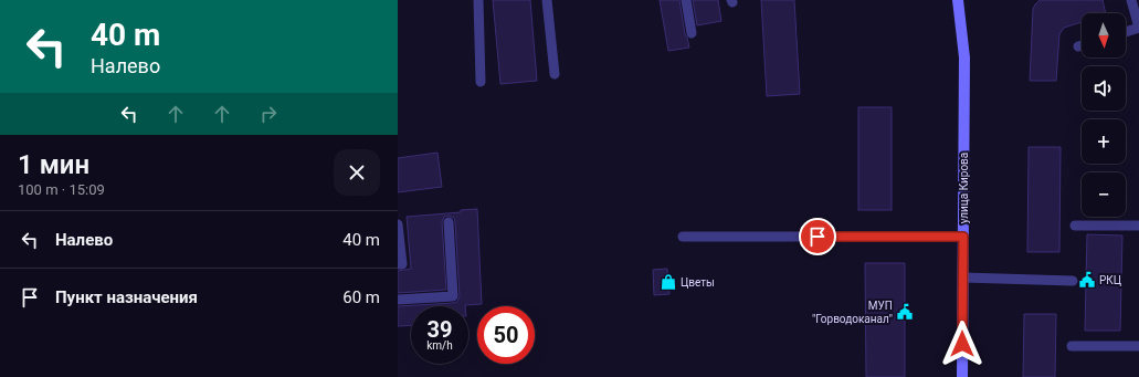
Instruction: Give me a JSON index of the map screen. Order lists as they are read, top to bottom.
{
  "streets": {
    "main road": ["улица Кирова"]
  },
  "places": {
    "public building": ["РКЦ", "МУП \"Горводоканал\""],
    "shop": ["Цветы"]
  },
  "north": "bottom",
  "page": {
    "turn": ["40 m", "Налево"],
    "map_buttons": ["+", "−"],
    "heading": ["1 мин", "100 m · 15:09"],
    "list": [
      {
        "name": "Налево",
        "value": "40 m"
      },
      {
        "name": "Пункт назначения",
        "value": "60 m"
      }
    ],
    "speed": "39 km/h",
    "limit": "50"
  }
}
